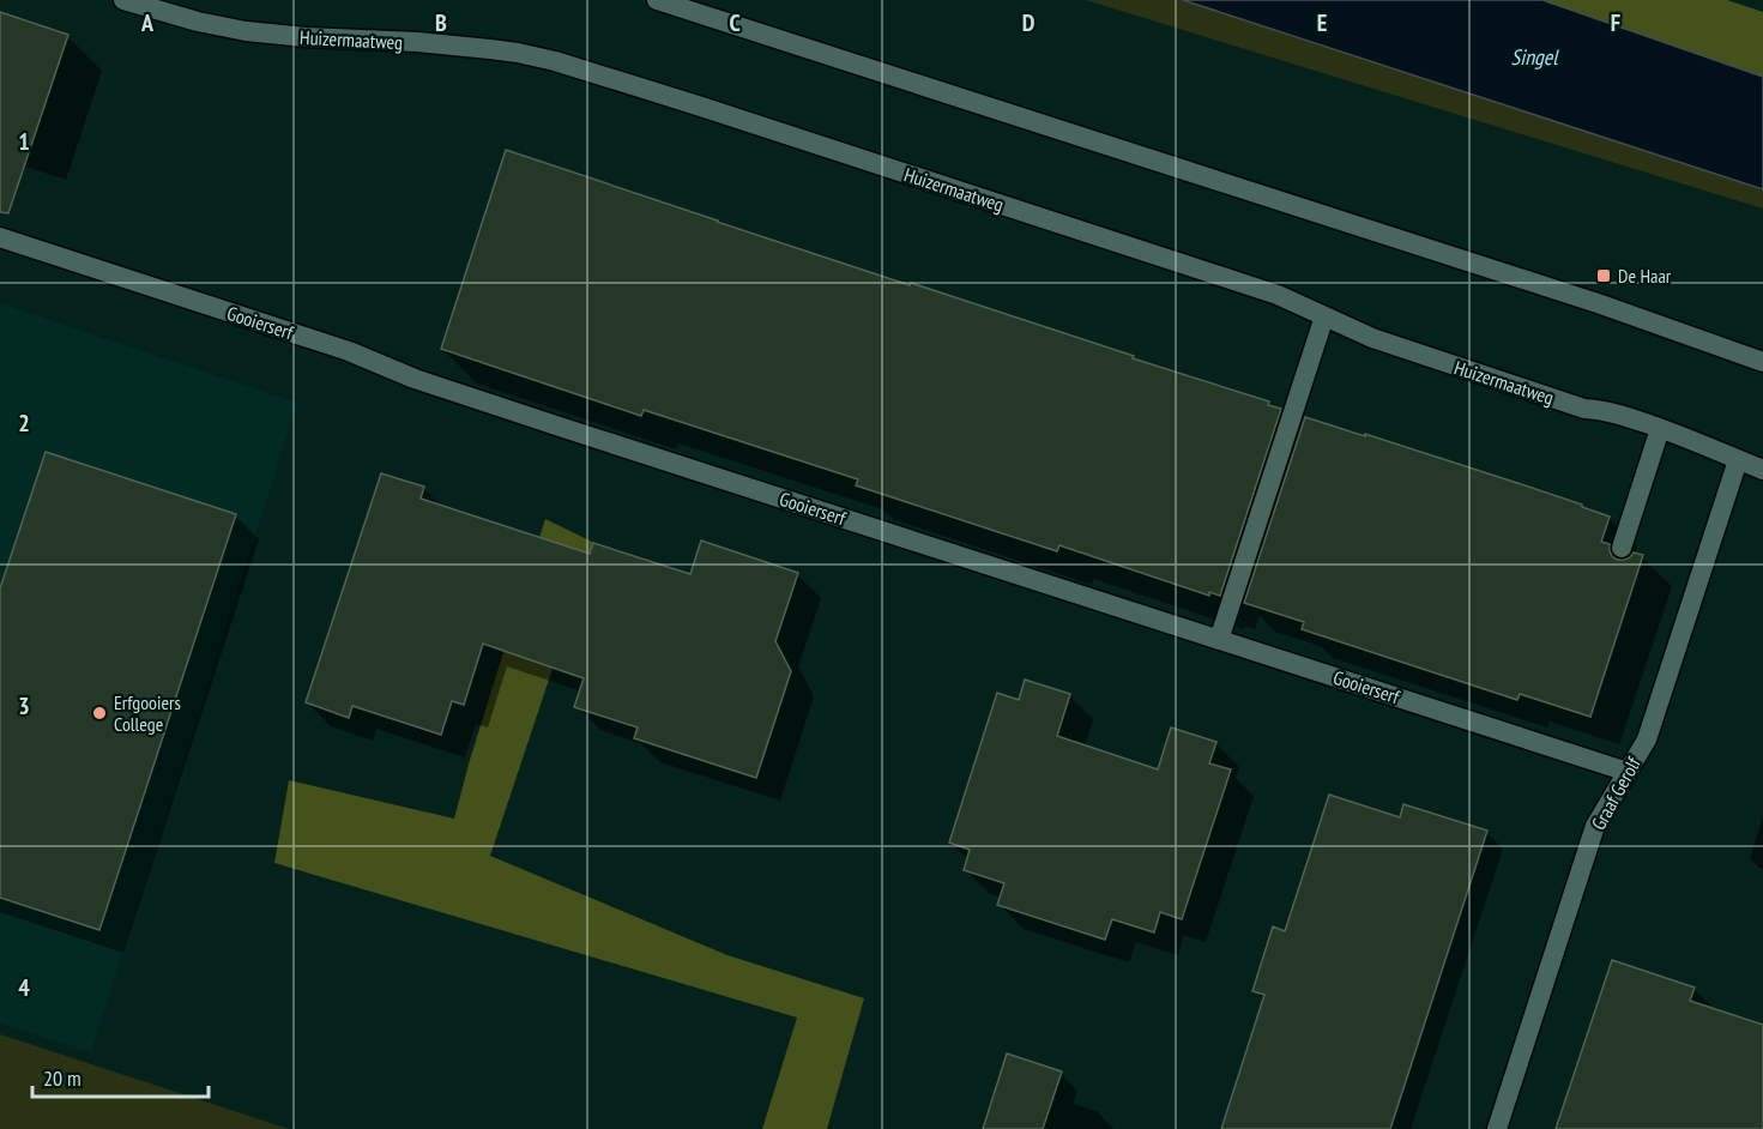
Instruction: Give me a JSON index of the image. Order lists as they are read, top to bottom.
{
  "streets": {
    "street": ["Huizermaatweg", "Gooierserf", "Graaf Gerolf"]
  },
  "crossings": [
    ["Huizermaatweg", "Graaf Gerolf"],
    ["Gooierserf", "Graaf Gerolf"]
  ],
  "water": ["Singel"],
  "places": {
    "transit": ["De Haar"],
    "other": ["Erfgooiers College"]
  },
  "scale_bar": "20 m",
  "grid": {
    "columns": [
      "A",
      "B",
      "C",
      "D",
      "E",
      "F"
    ],
    "rows": [
      "1",
      "2",
      "3",
      "4"
    ]
  }
}
